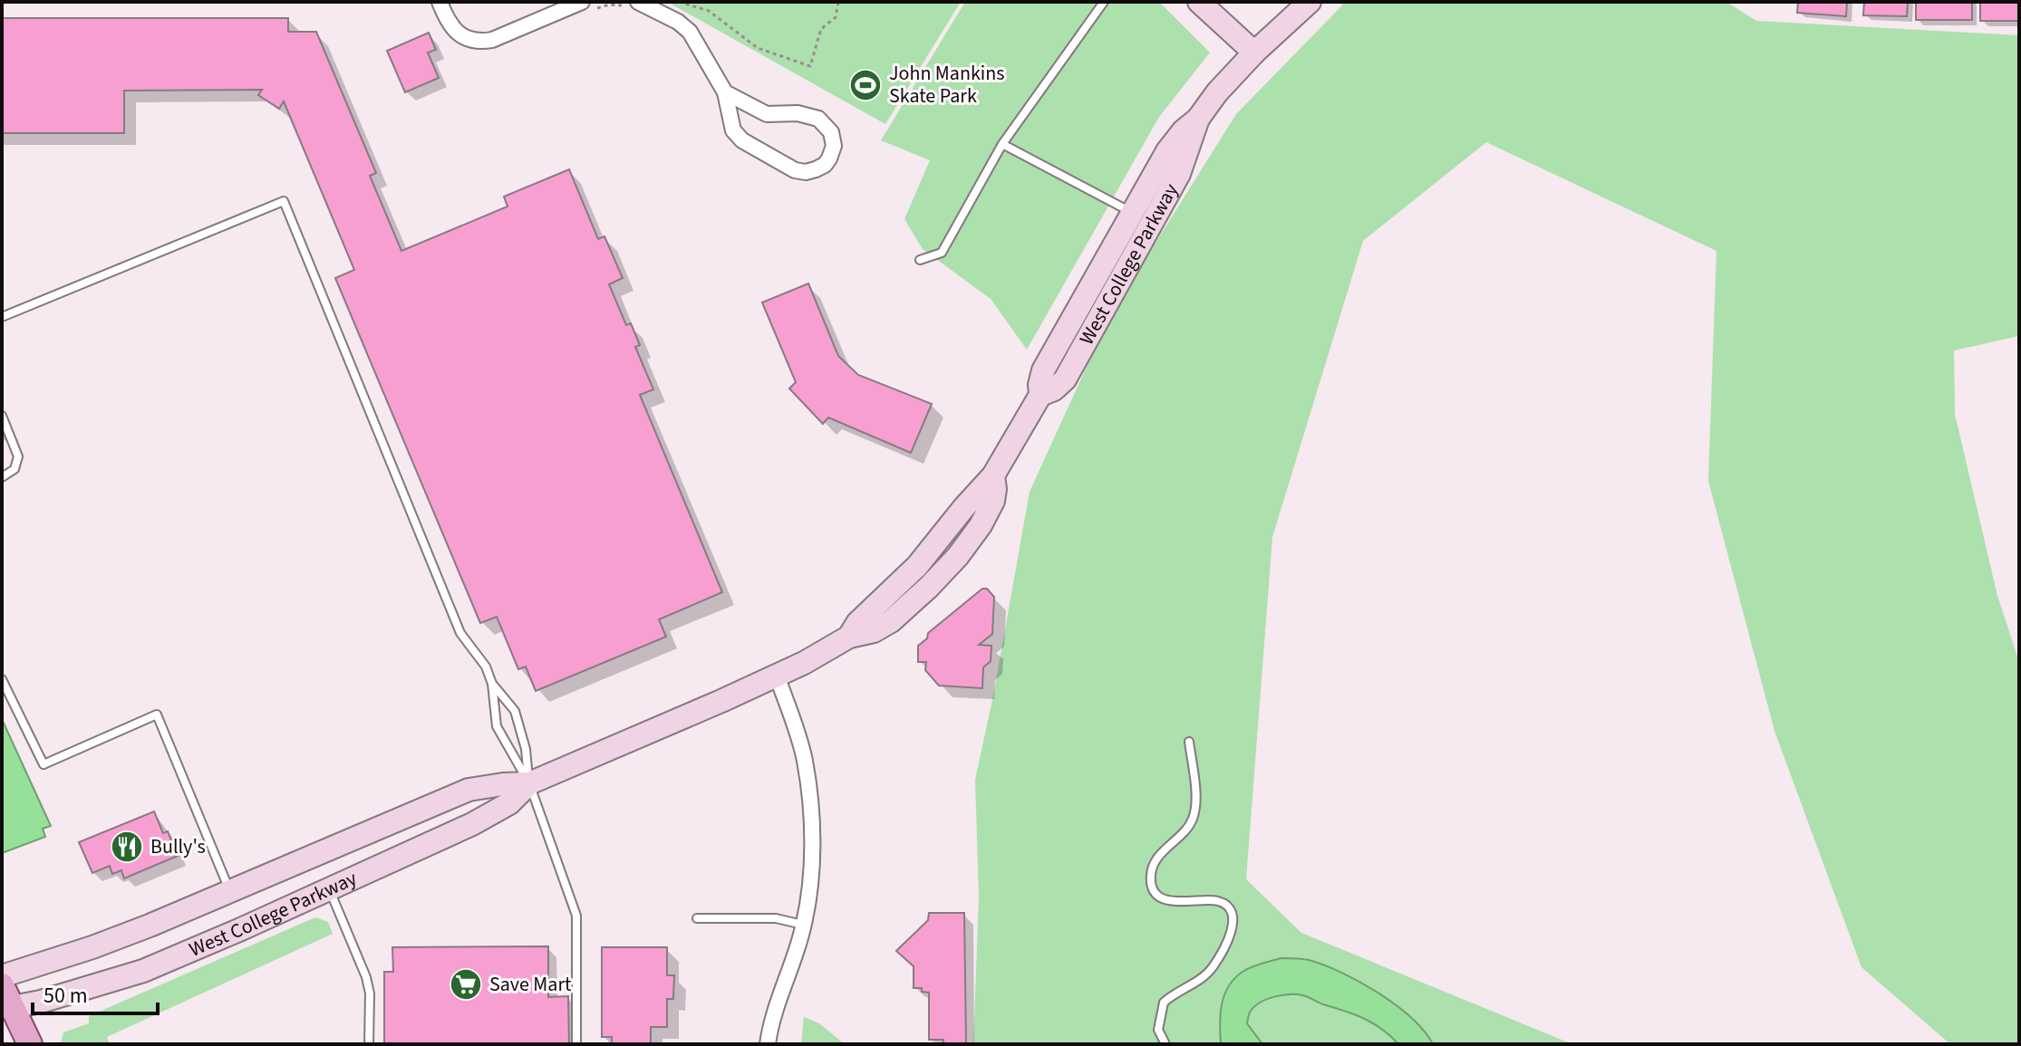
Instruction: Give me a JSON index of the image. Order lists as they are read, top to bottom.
{
  "streets": {
    "street": ["West College Parkway"]
  },
  "places": {
    "sports": ["John Mankins Skate Park"],
    "restaurant": ["Bully's"],
    "supermarket": ["Save Mart"]
  },
  "scale_bar": "50 m"
}
